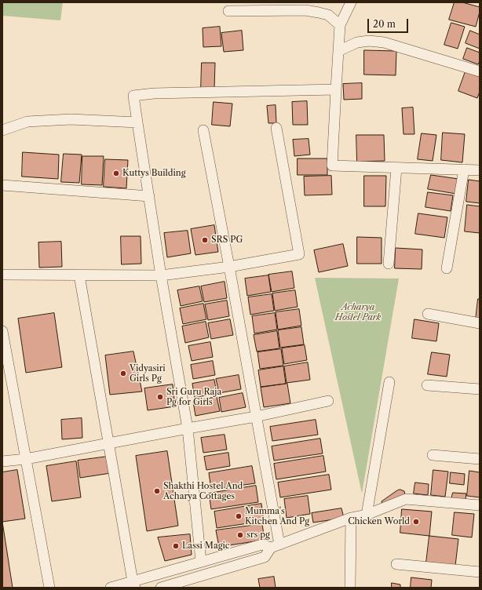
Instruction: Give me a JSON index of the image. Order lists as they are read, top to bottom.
{
  "parks": ["Acharya Hostel Park"],
  "places": [
    "Kuttys Building",
    "SRS PG",
    "Vidyasiri Girls Pg",
    "Sri Guru Raja Pg for Girls",
    "Shakthi Hostel And Acharya Cottages",
    "Mumma's Kitchen And Pg",
    "Chicken World",
    "srs pg",
    "Lassi Magic"
  ],
  "scale_bar": "20 m"
}
